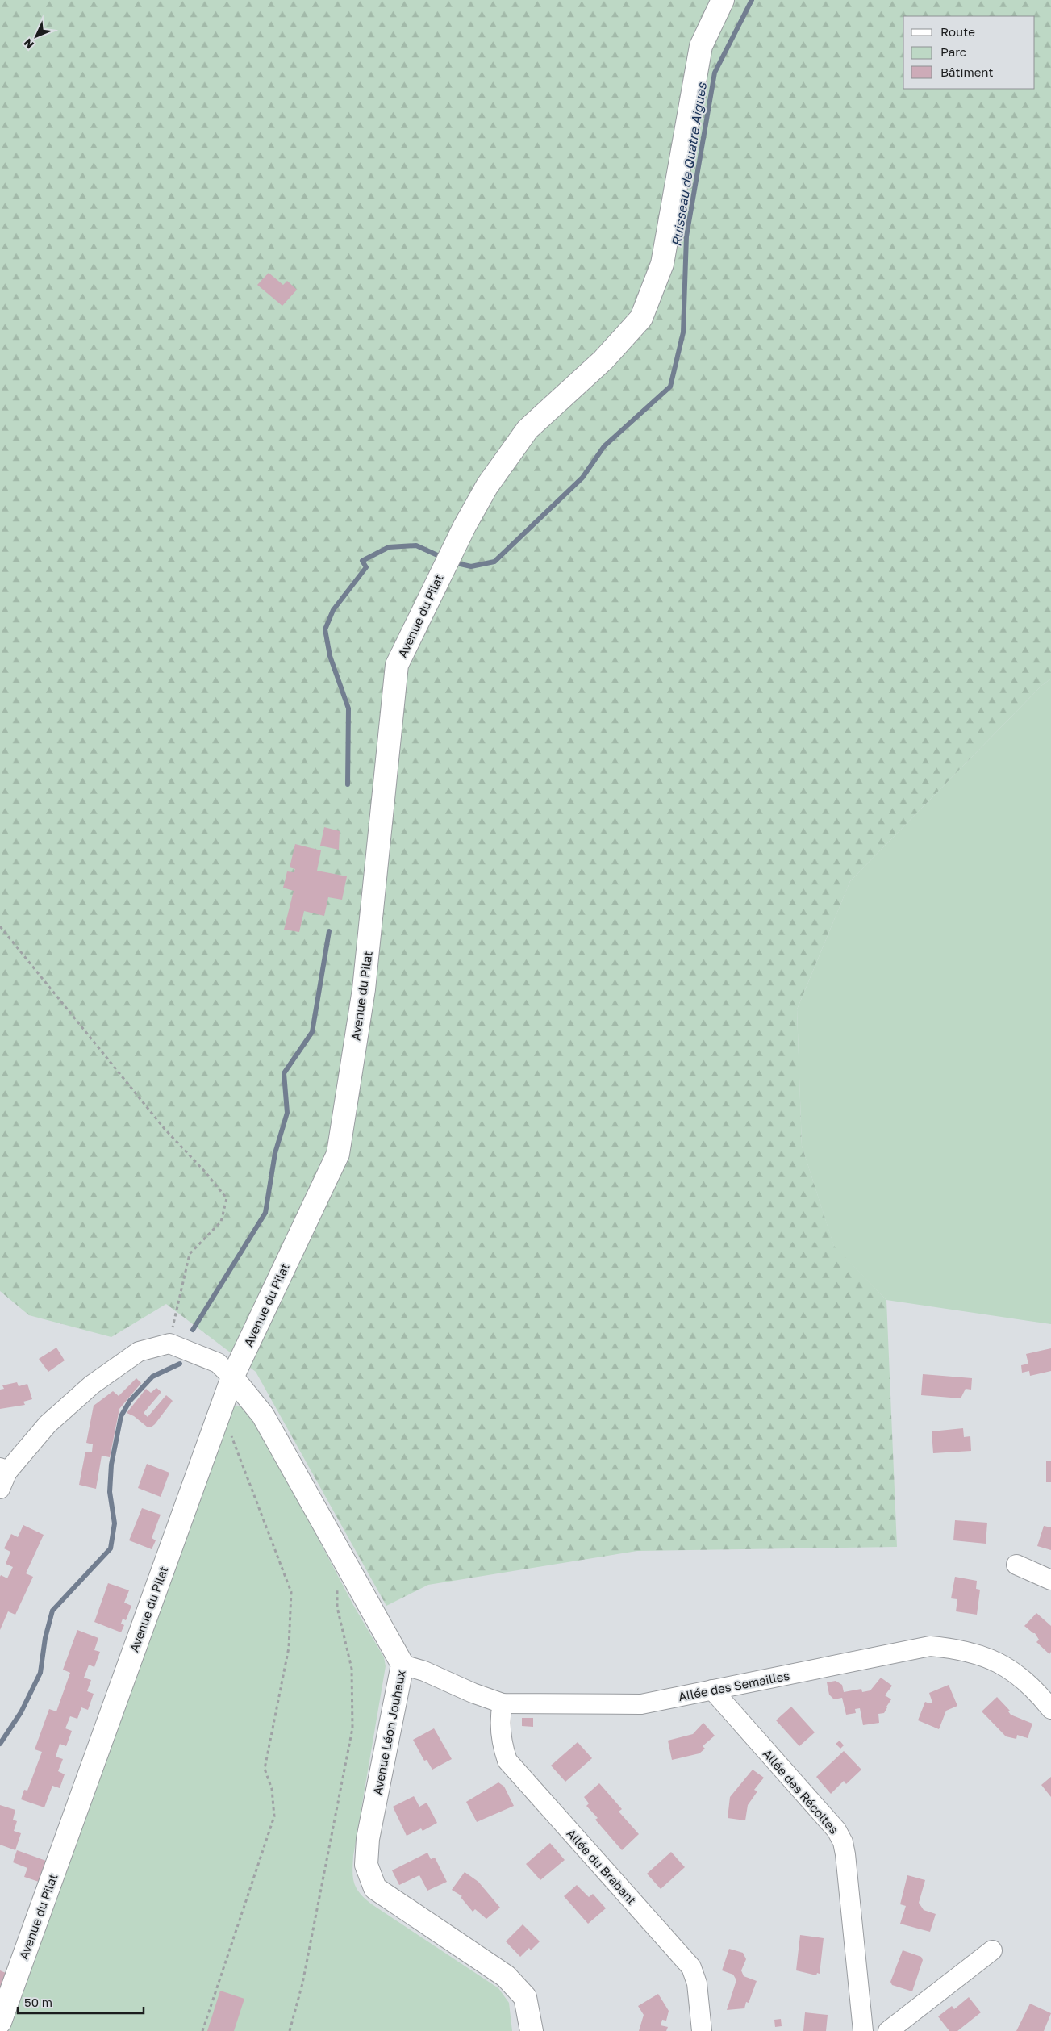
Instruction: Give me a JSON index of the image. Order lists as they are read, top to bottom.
{
  "streets": {
    "main road": ["Avenue du Pilat", "Avenue Léon Jouhaux"],
    "street": ["Allée des Semailles", "Allée des Récoltes", "Allée du Brabant"]
  },
  "crossings": [
    ["Avenue du Pilat", "Avenue Léon Jouhaux"],
    ["Allée des Semailles", "Avenue Léon Jouhaux"],
    ["Allée des Semailles", "Allée des Récoltes"],
    ["Allée des Semailles", "Allée du Brabant"]
  ],
  "water": ["Ruisseau de Quatre Aigues"],
  "legend": ["Route", "Parc", "Bâtiment"],
  "scale_bar": "50 m",
  "north": "bottom left"
}
